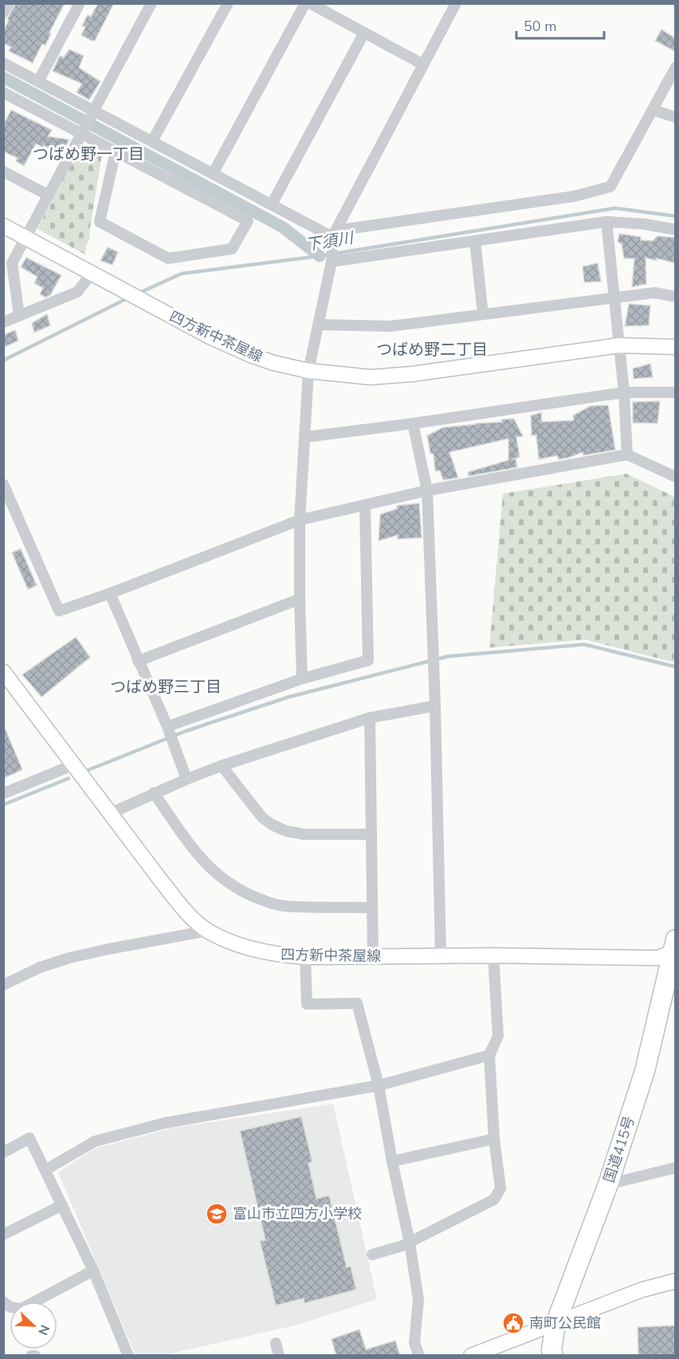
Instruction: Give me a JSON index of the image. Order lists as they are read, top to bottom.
{
  "streets": {
    "highway": ["国道415号"],
    "main road": ["四方新中茶屋線"]
  },
  "crossings": [
    ["四方新中茶屋線", "国道415号"]
  ],
  "districts": ["つばめ野一丁目", "つばめ野二丁目", "つばめ野三丁目"],
  "water": ["下須川"],
  "places": {
    "school or university": ["富山市立四方小学校"],
    "public building": ["南町公民館"]
  },
  "scale_bar": "50 m",
  "north": "bottom right"
}
